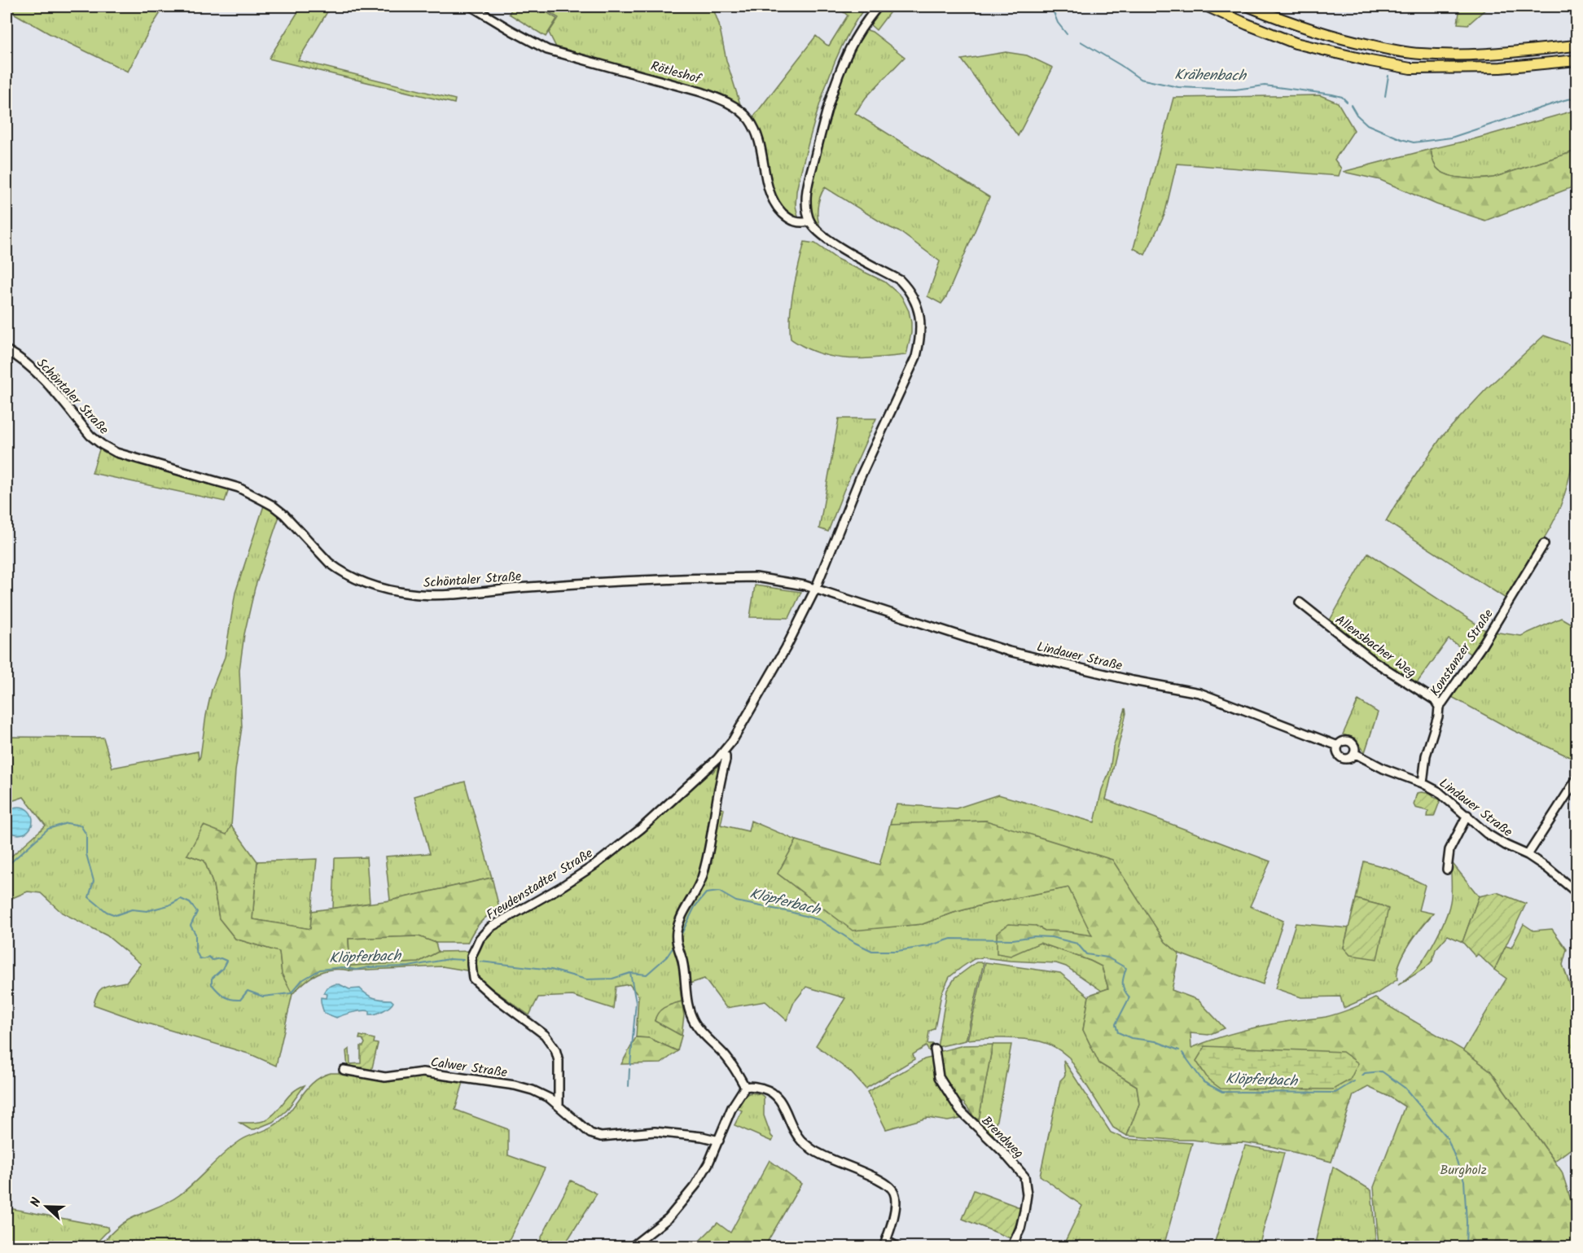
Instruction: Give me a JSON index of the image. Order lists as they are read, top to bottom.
{
  "streets": {
    "street": [
      "Rötleshof",
      "Schöntaler Straße",
      "Allensbacher Weg",
      "Konstanzer Straße",
      "Lindauer Straße",
      "Freudenstadter Straße",
      "Calwer Straße",
      "Brendweg"
    ]
  },
  "crossings": [
    ["Rötleshof", "Freudenstadter Straße"],
    ["Schöntaler Straße", "Lindauer Straße"],
    ["Schöntaler Straße", "Freudenstadter Straße"],
    ["Allensbacher Weg", "Konstanzer Straße"],
    ["Konstanzer Straße", "Lindauer Straße"],
    ["Lindauer Straße", "Freudenstadter Straße"],
    ["Freudenstadter Straße", "Calwer Straße"]
  ],
  "water": ["Krähenbach", "Klöpferbach"],
  "parks": ["Burgholz"],
  "north": "left"
}
